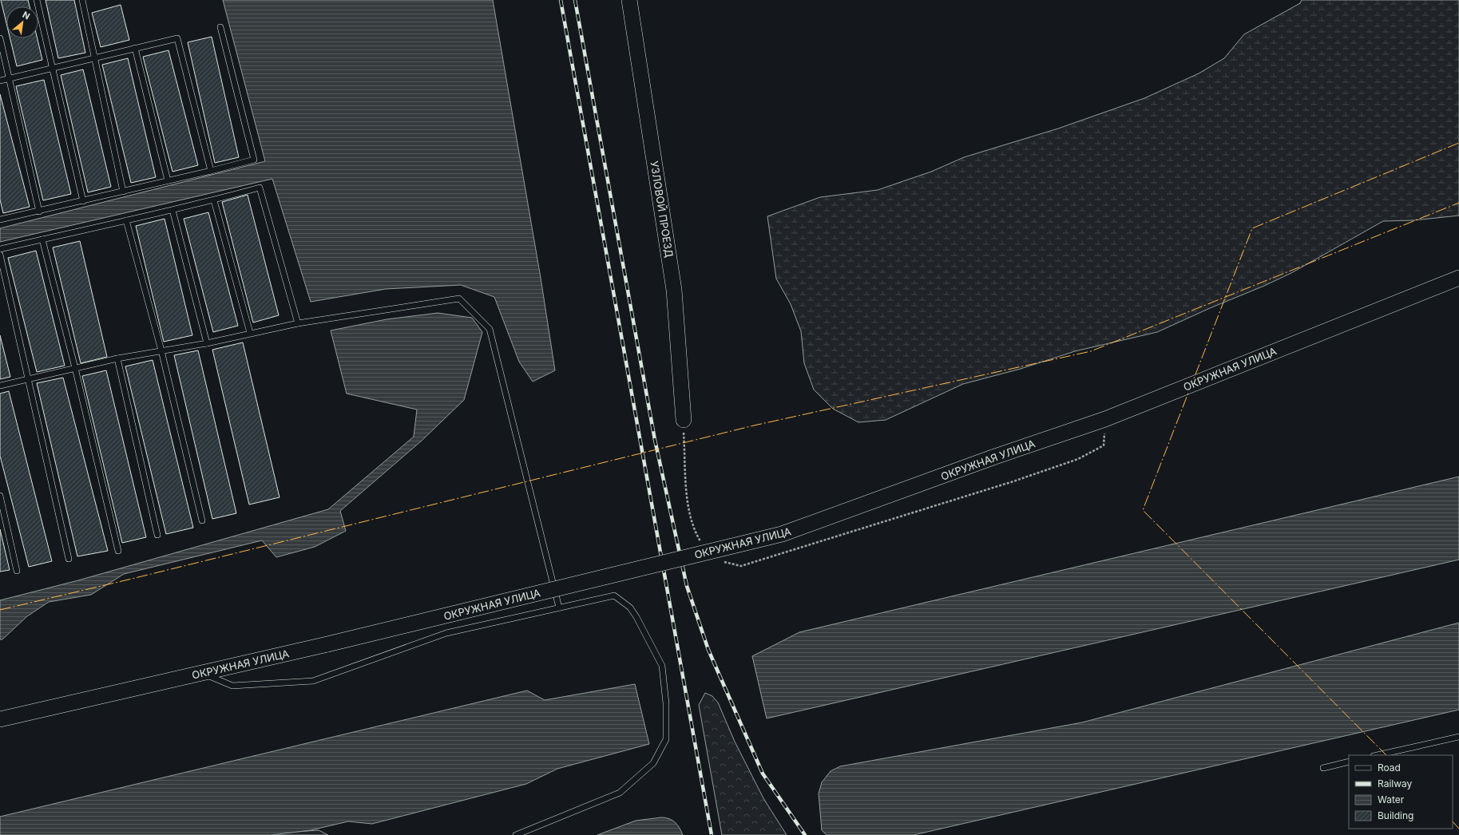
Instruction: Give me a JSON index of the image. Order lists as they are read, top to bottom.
{
  "streets": {
    "main road": ["УЗЛОВОЙ ПРОЕЗД", "ОКРУЖНАЯ УЛИЦА"]
  },
  "legend": [
    "Road",
    "Railway",
    "Water",
    "Building"
  ],
  "north": "top right"
}
